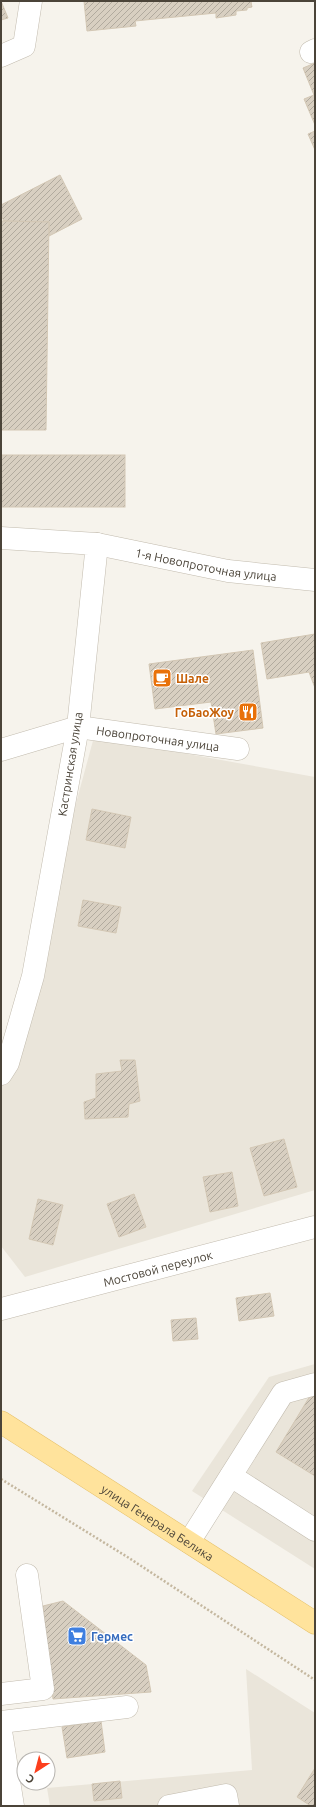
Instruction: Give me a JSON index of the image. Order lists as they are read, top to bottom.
{
  "streets": {
    "main road": ["улица Генерала Белика"],
    "street": [
      "1-я Новопроточная улица",
      "Новопроточная улица",
      "Кастринская улица",
      "Мостовой переулок"
    ]
  },
  "crossings": [
    ["1-я Новопроточная улица", "Кастринская улица"],
    ["Новопроточная улица", "Кастринская улица"]
  ],
  "places": {
    "cafe": ["Шале"],
    "restaurant": ["ГоБаоЖоу"],
    "supermarket": ["Гермес"]
  },
  "north": "bottom left"
}
